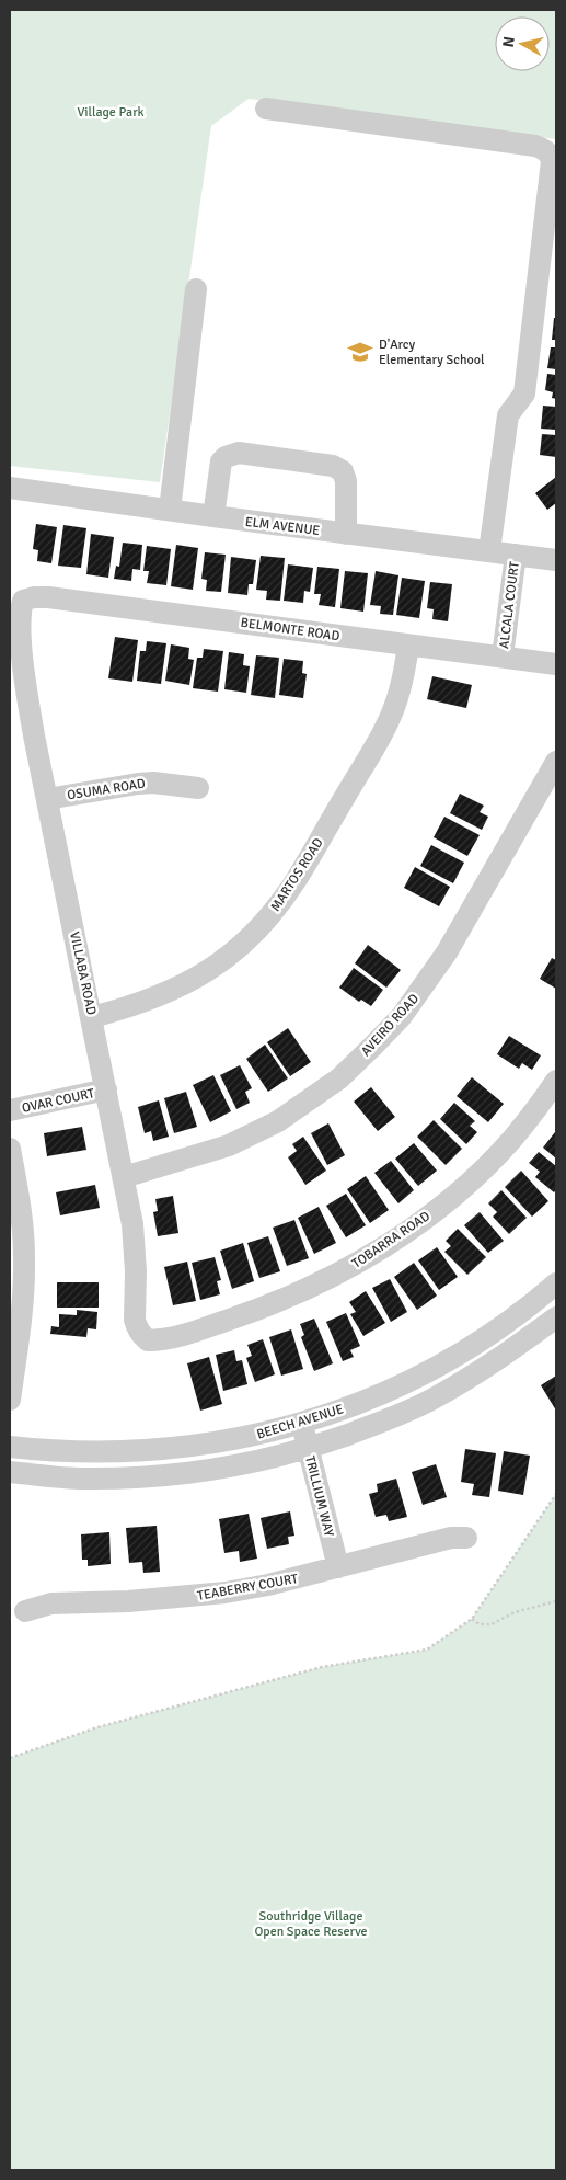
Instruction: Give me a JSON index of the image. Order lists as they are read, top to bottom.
{
  "streets": {
    "street": [
      "ELM AVENUE",
      "ALCALA COURT",
      "BELMONTE ROAD",
      "OSUMA ROAD",
      "MARTOS ROAD",
      "VILLABA ROAD",
      "AVEIRO ROAD",
      "OVAR COURT",
      "TOBARRA ROAD",
      "BEECH AVENUE",
      "TRILLIUM WAY",
      "TEABERRY COURT"
    ]
  },
  "crossings": [
    ["ELM AVENUE", "ALCALA COURT"],
    ["ALCALA COURT", "BELMONTE ROAD"],
    ["BELMONTE ROAD", "MARTOS ROAD"],
    ["BELMONTE ROAD", "VILLABA ROAD"],
    ["OSUMA ROAD", "VILLABA ROAD"],
    ["MARTOS ROAD", "VILLABA ROAD"],
    ["VILLABA ROAD", "AVEIRO ROAD"],
    ["VILLABA ROAD", "OVAR COURT"],
    ["VILLABA ROAD", "TOBARRA ROAD"],
    ["BEECH AVENUE", "TRILLIUM WAY"],
    ["TRILLIUM WAY", "TEABERRY COURT"]
  ],
  "parks": ["Village Park", "Southridge Village Open Space Reserve"],
  "places": {
    "school or university": ["D'Arcy Elementary School"]
  },
  "north": "left"
}
